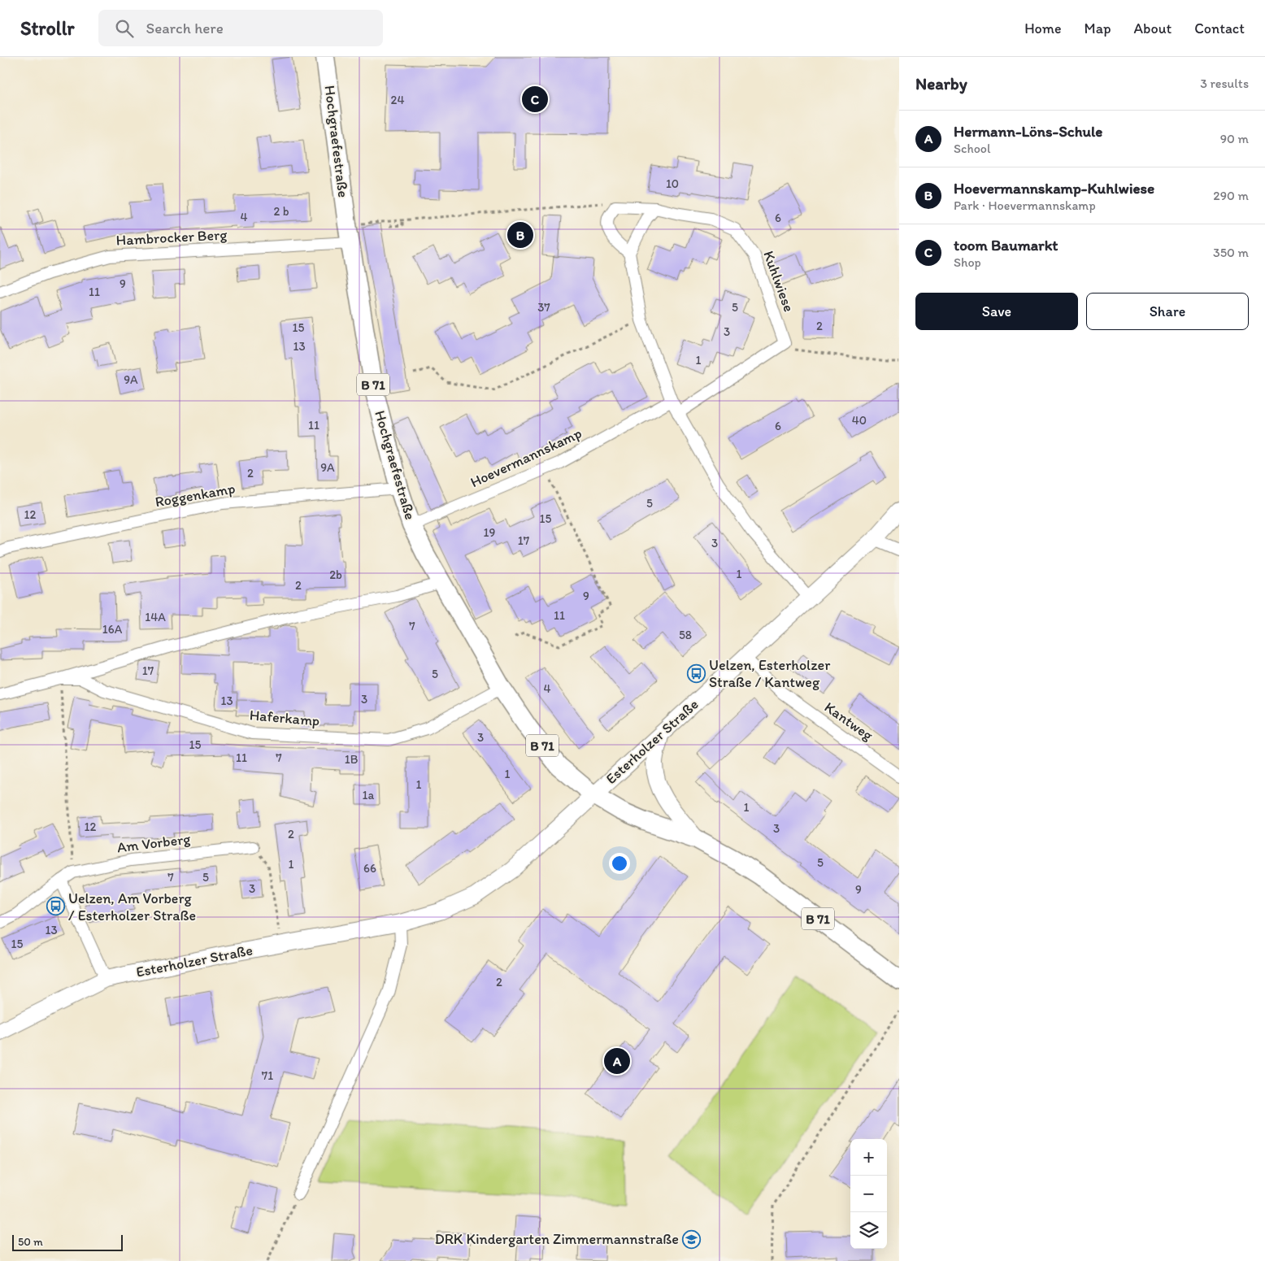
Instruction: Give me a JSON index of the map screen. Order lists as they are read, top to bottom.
{
  "streets": {
    "main road": ["Hochgraefestraße", "B 71", "Esterholzer Straße"],
    "street": [
      "Hambrocker Berg",
      "Kuhlwiese",
      "Hoevermannskamp",
      "Roggenkamp",
      "Haferkamp",
      "Kantweg",
      "Am Vorberg"
    ]
  },
  "crossings": [
    ["Hochgraefestraße", "Hambrocker Berg"],
    ["Hochgraefestraße", "B 71"],
    ["Hochgraefestraße", "Hoevermannskamp"],
    ["Hochgraefestraße", "Roggenkamp"],
    ["Hochgraefestraße", "Haferkamp"],
    ["Hochgraefestraße", "Esterholzer Straße"],
    ["B 71", "Esterholzer Straße"],
    ["Kantweg", "Esterholzer Straße"]
  ],
  "places": {
    "bus stop": ["Uelzen, Esterholzer Straße / Kantweg", "Uelzen, Am Vorberg / Esterholzer Straße"],
    "school or university": ["DRK Kindergarten Zimmermannstraße"]
  },
  "house_numbers": [
    "24",
    "10",
    "2 b",
    "4",
    "6",
    "9",
    "11",
    "37",
    "5",
    "2",
    "15",
    "3",
    "13",
    "1",
    "9A",
    "40",
    "11",
    "6",
    "9A",
    "2",
    "5",
    "12",
    "15",
    "19",
    "17",
    "3",
    "1",
    "2b",
    "2",
    "9",
    "11",
    "14A",
    "7",
    "16A",
    "58",
    "17",
    "5",
    "4",
    "3",
    "13",
    "3",
    "15",
    "11",
    "7",
    "1B",
    "1",
    "1",
    "1a",
    "1",
    "12",
    "3",
    "2",
    "5",
    "1",
    "66",
    "7",
    "5",
    "3",
    "9",
    "13",
    "15",
    "2",
    "71"
  ],
  "scale_bar": "50 m",
  "page": {
    "header": "Strollr",
    "search": "Search here",
    "nav": [
      "Home",
      "Map",
      "About",
      "Contact"
    ],
    "heading": ["Nearby", "3 results"],
    "pins": ["C", "B", "A"],
    "list": [
      {
        "mark": "A",
        "name": "Hermann-Löns-Schule",
        "note": "School",
        "value": "90 m"
      },
      {
        "mark": "B",
        "name": "Hoevermannskamp-Kuhlwiese",
        "note": "Park · Hoevermannskamp",
        "value": "290 m"
      },
      {
        "mark": "C",
        "name": "toom Baumarkt",
        "note": "Shop",
        "value": "350 m"
      }
    ],
    "buttons": ["Save", "Share"],
    "map_buttons": ["+", "−"],
    "scale": "50 m"
  }
}
